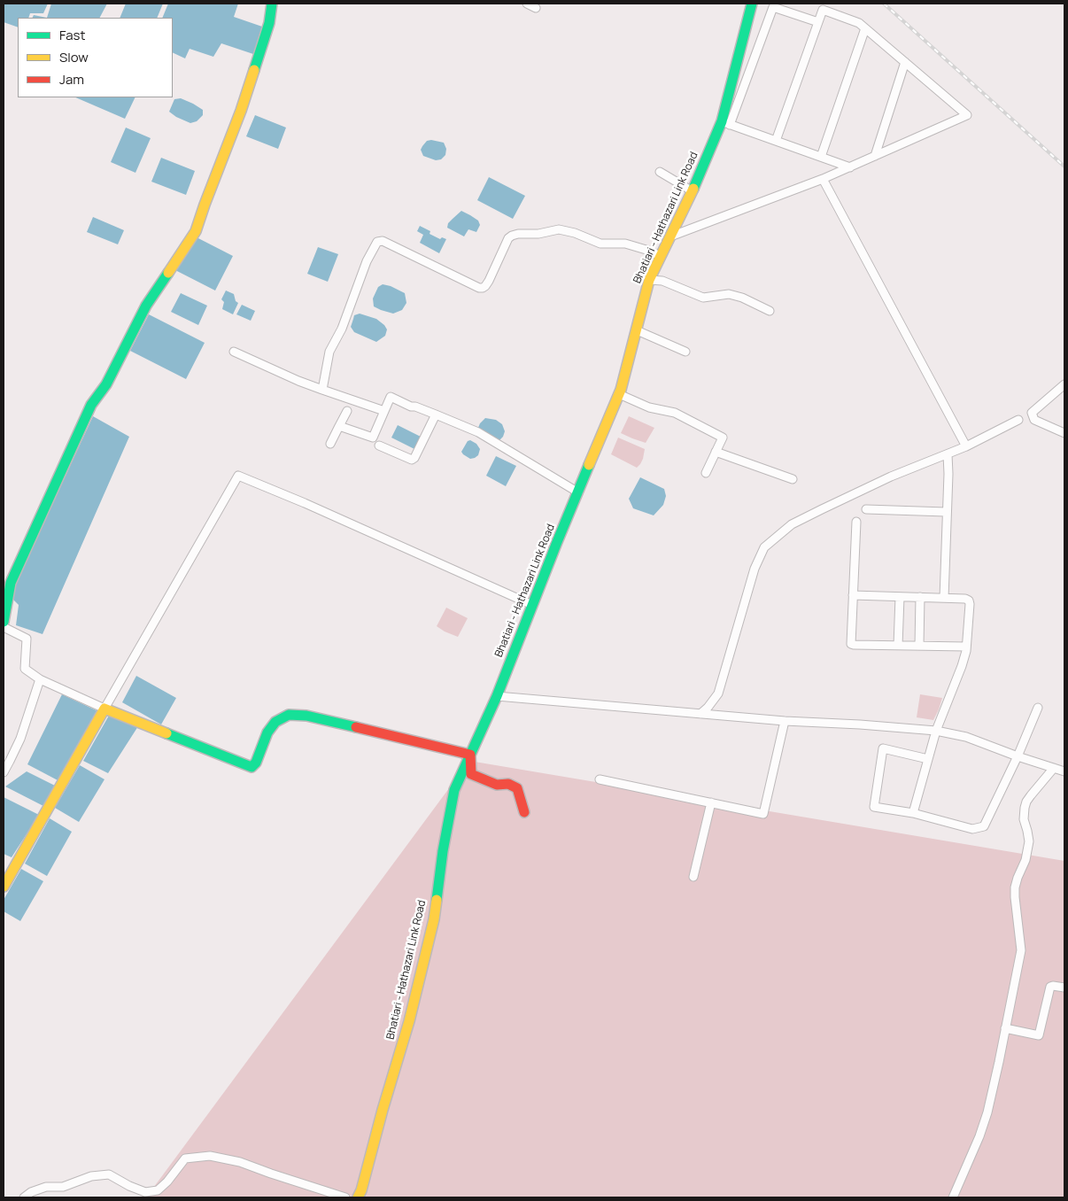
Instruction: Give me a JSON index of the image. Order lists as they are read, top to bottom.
{
  "streets": {
    "street": ["Bhatiari - Hathazari Link Road"]
  },
  "legend": ["Fast", "Slow", "Jam"]
}
